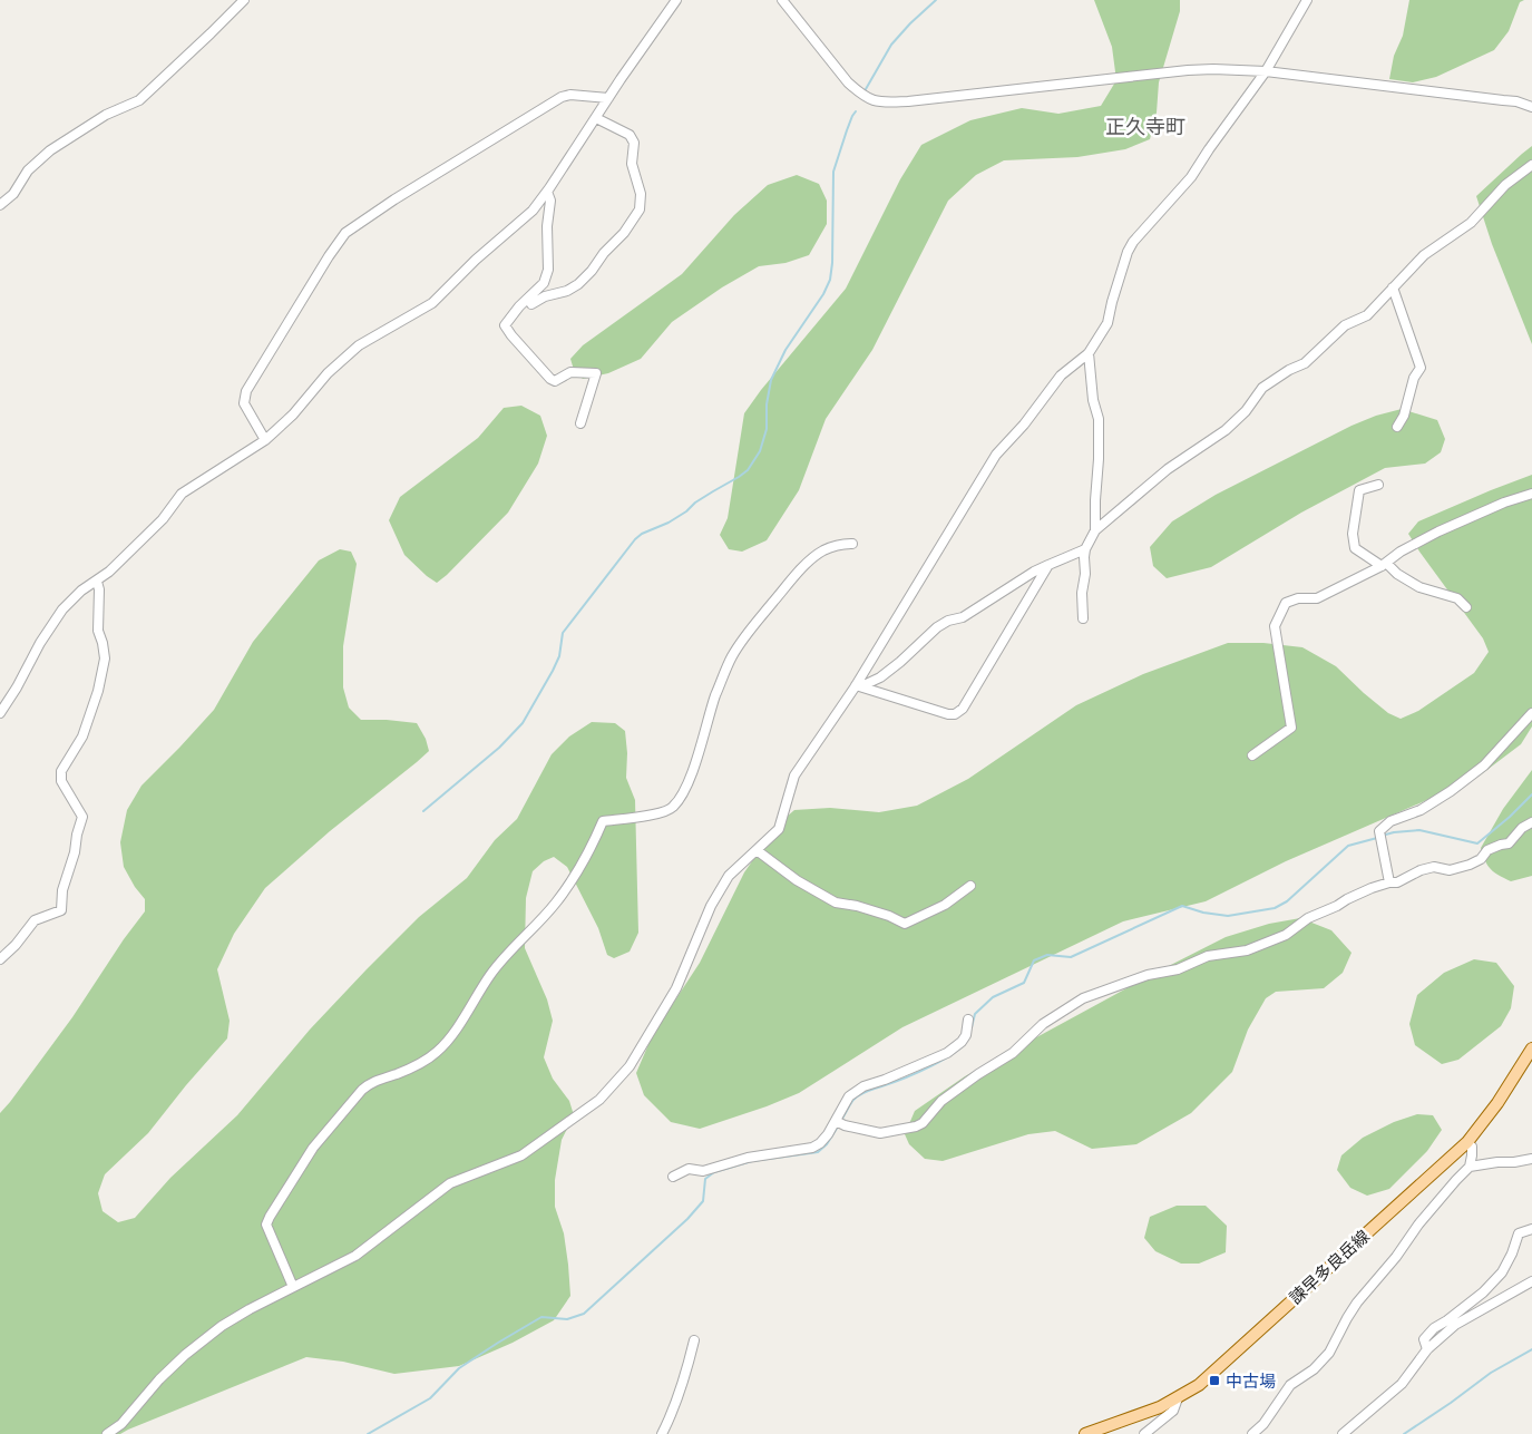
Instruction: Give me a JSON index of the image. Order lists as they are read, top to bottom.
{
  "streets": {
    "main road": ["諫早多良岳線"]
  },
  "districts": ["正久寺町"],
  "places": {
    "transit": ["中古場"]
  }
}
